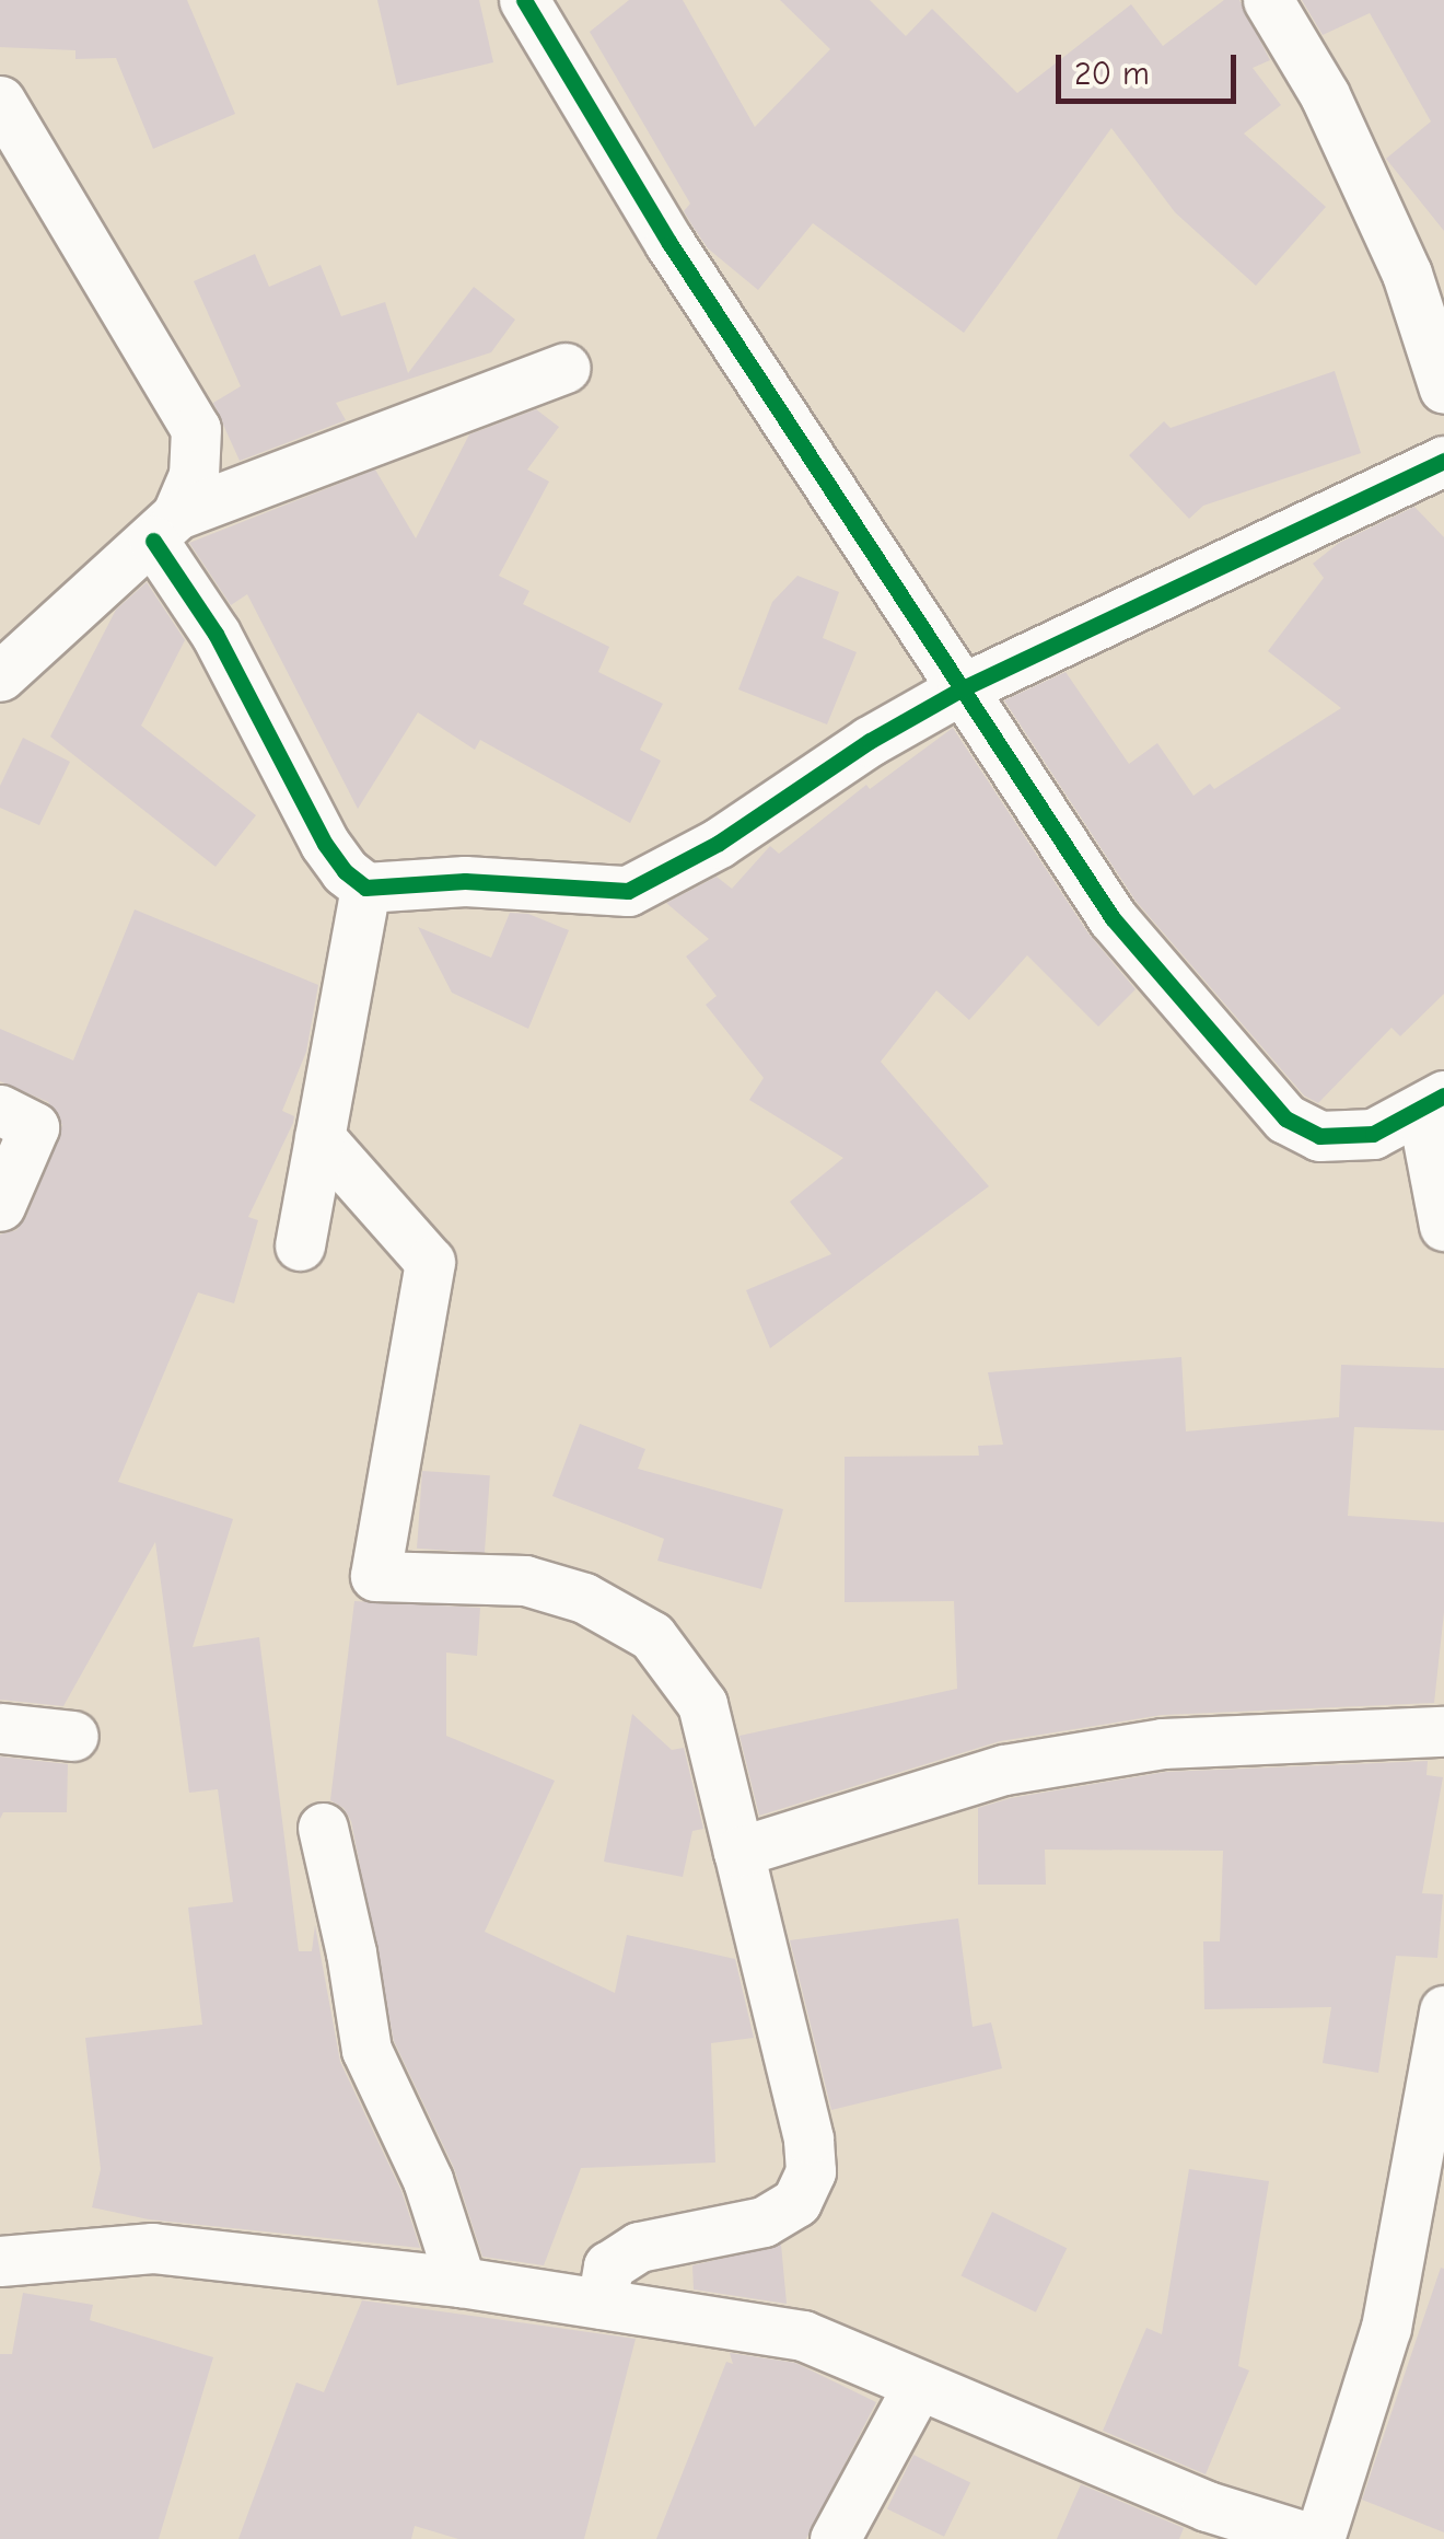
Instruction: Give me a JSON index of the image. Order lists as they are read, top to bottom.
{
  "scale_bar": "20 m"
}
